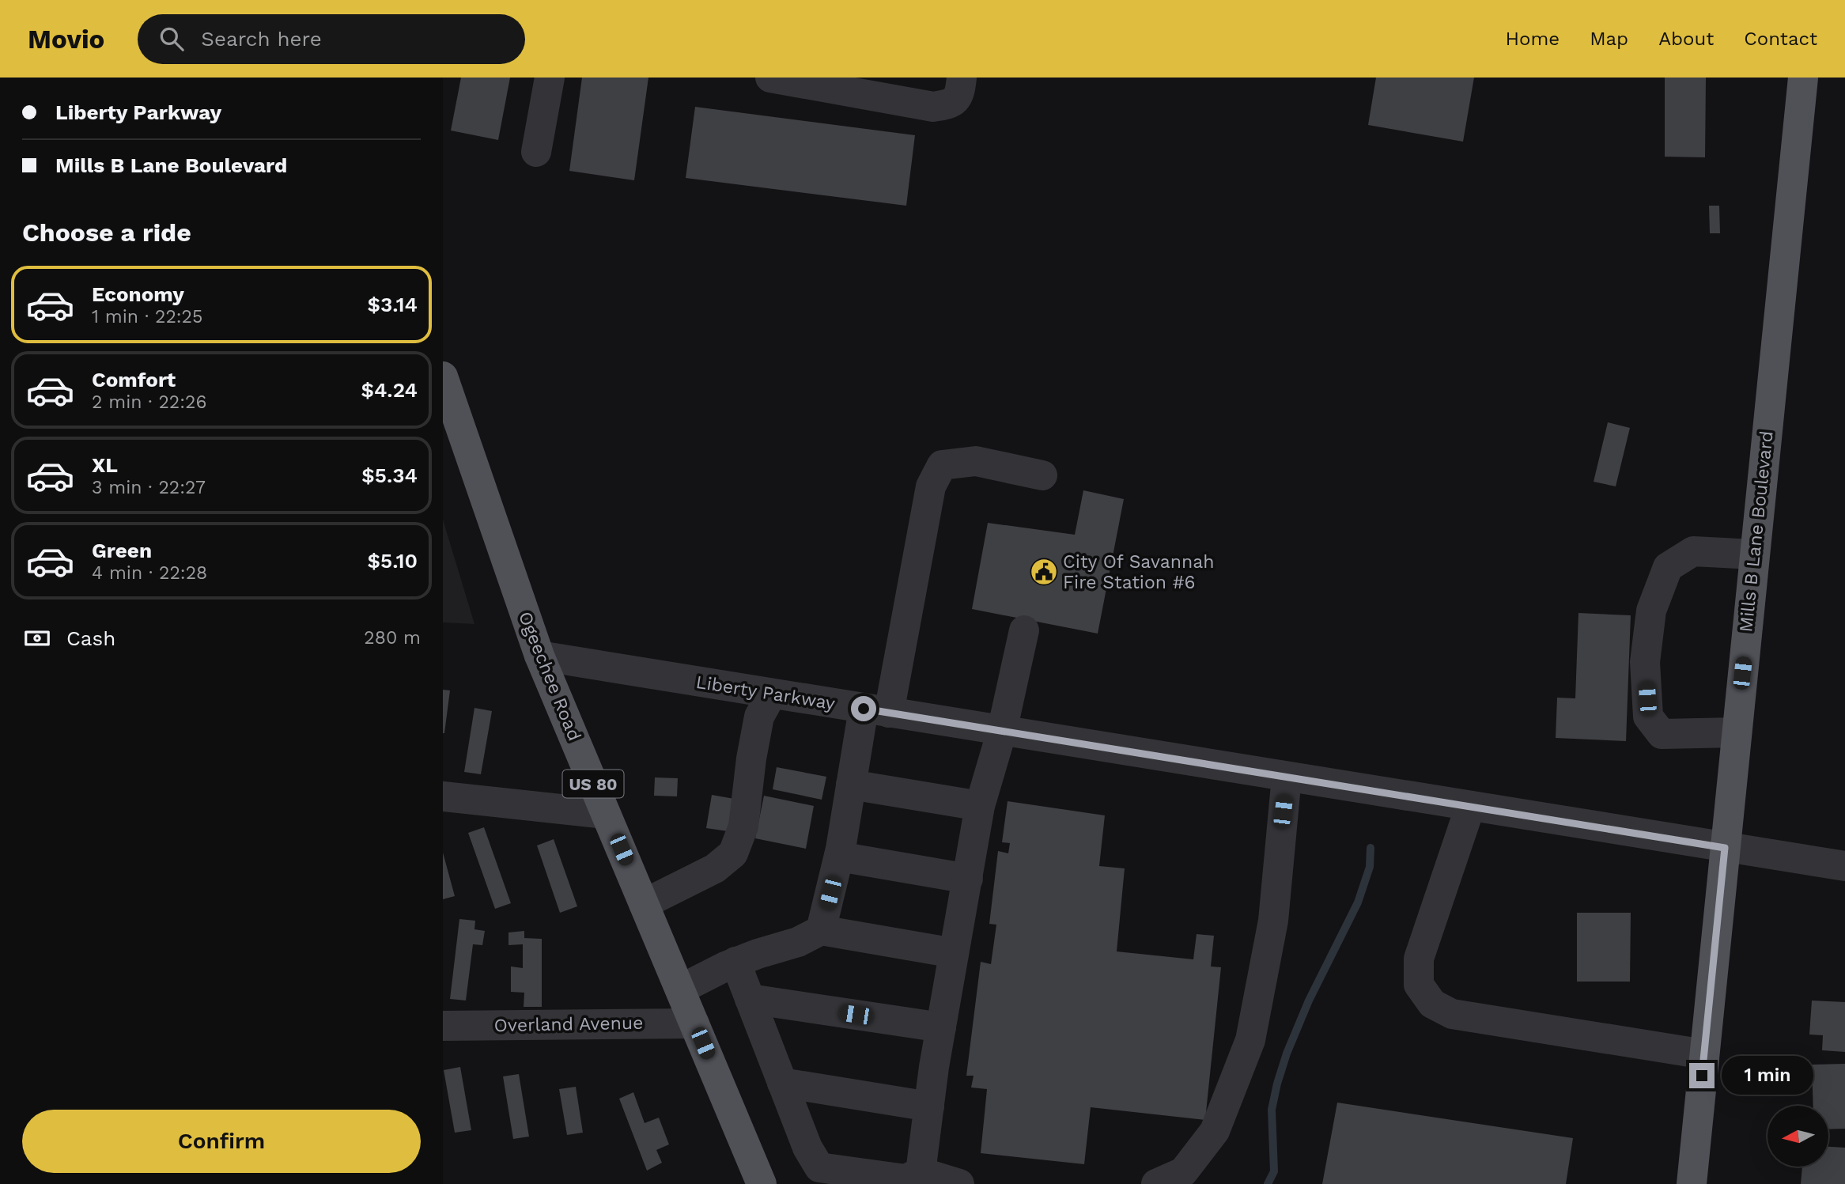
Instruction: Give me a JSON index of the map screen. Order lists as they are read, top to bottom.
{
  "streets": {
    "main road": ["Mills B Lane Boulevard", "Ogeechee Road", "US 80"],
    "street": ["Liberty Parkway", "Overland Avenue"]
  },
  "crossings": [
    ["Mills B Lane Boulevard", "Liberty Parkway"],
    ["Ogeechee Road", "Liberty Parkway"],
    ["Ogeechee Road", "Overland Avenue"]
  ],
  "places": {
    "public building": ["City Of Savannah Fire Station #6"]
  },
  "north": "left",
  "page": {
    "header": "Movio",
    "search": "Search here",
    "nav": [
      "Home",
      "Map",
      "About",
      "Contact"
    ],
    "banner": ["Liberty Parkway", "Mills B Lane Boulevard"],
    "heading": "Choose a ride",
    "list": [
      {
        "name": "Economy",
        "note": "1 min · 22:25",
        "value": "$3.14"
      },
      {
        "name": "Comfort",
        "note": "2 min · 22:26",
        "value": "$4.24"
      },
      {
        "name": "XL",
        "note": "3 min · 22:27",
        "value": "$5.34"
      },
      {
        "name": "Green",
        "note": "4 min · 22:28",
        "value": "$5.10"
      }
    ],
    "pay": ["Cash", "280 m"],
    "bubble": "1 min",
    "buttons": "Confirm"
  }
}
